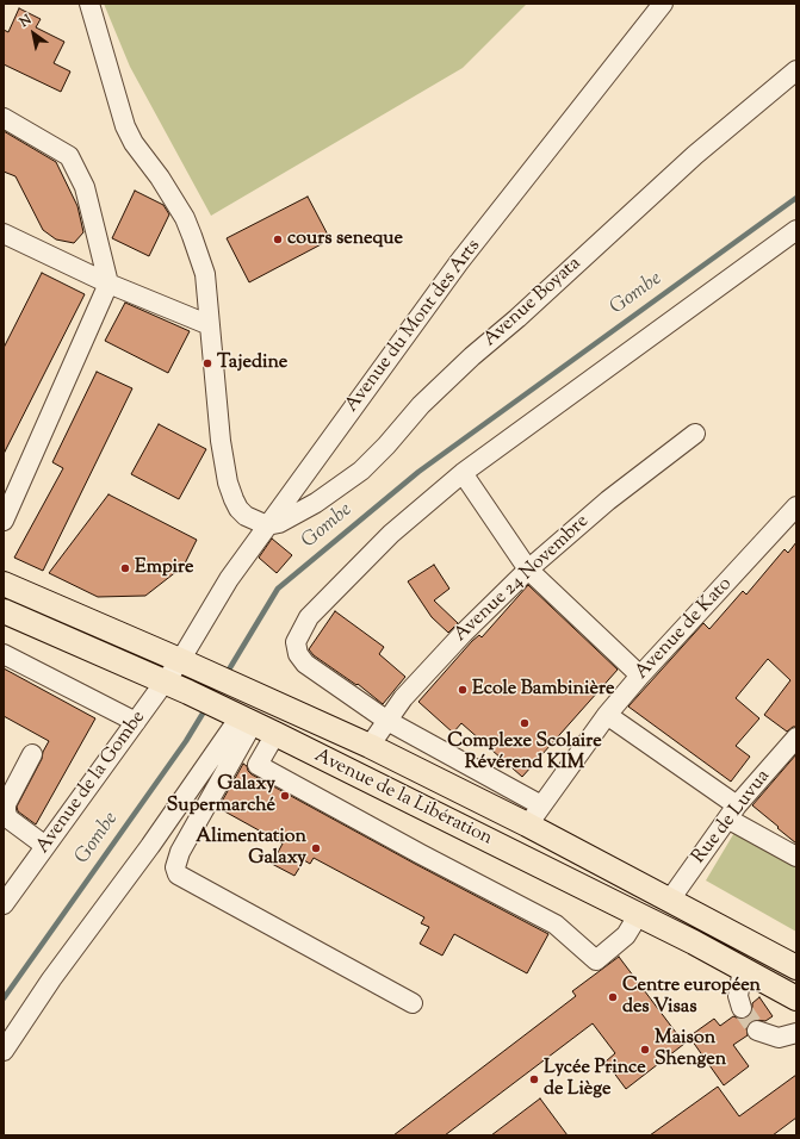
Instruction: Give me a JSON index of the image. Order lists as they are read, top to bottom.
{
  "streets": {
    "main road": ["Avenue de la Libération"],
    "street": [
      "Avenue Boyata",
      "Avenue du Mont des Arts",
      "Avenue 24 Novembre",
      "Avenue de Kato",
      "Avenue de la Gombe",
      "Rue de Luvua"
    ]
  },
  "crossings": [
    ["Avenue Boyata", "Avenue du Mont des Arts"],
    ["Avenue du Mont des Arts", "Avenue de la Gombe"],
    ["Avenue du Mont des Arts", "Avenue de la Libération"],
    ["Avenue 24 Novembre", "Avenue de la Libération"],
    ["Avenue de Kato", "Avenue de la Libération"],
    ["Avenue de la Gombe", "Avenue de la Libération"],
    ["Avenue de la Libération", "Rue de Luvua"]
  ],
  "water": ["Gombe"],
  "places": [
    "cours seneque",
    "Tajedine",
    "Empire",
    "Ecole Bambinière",
    "Complexe Scolaire Révérend KIM",
    "Galaxy Supermarché",
    "Alimentation Galaxy",
    "Centre européen des Visas",
    "Maison Shengen",
    "Lycée Prince de Liège"
  ],
  "north": "top left"
}
